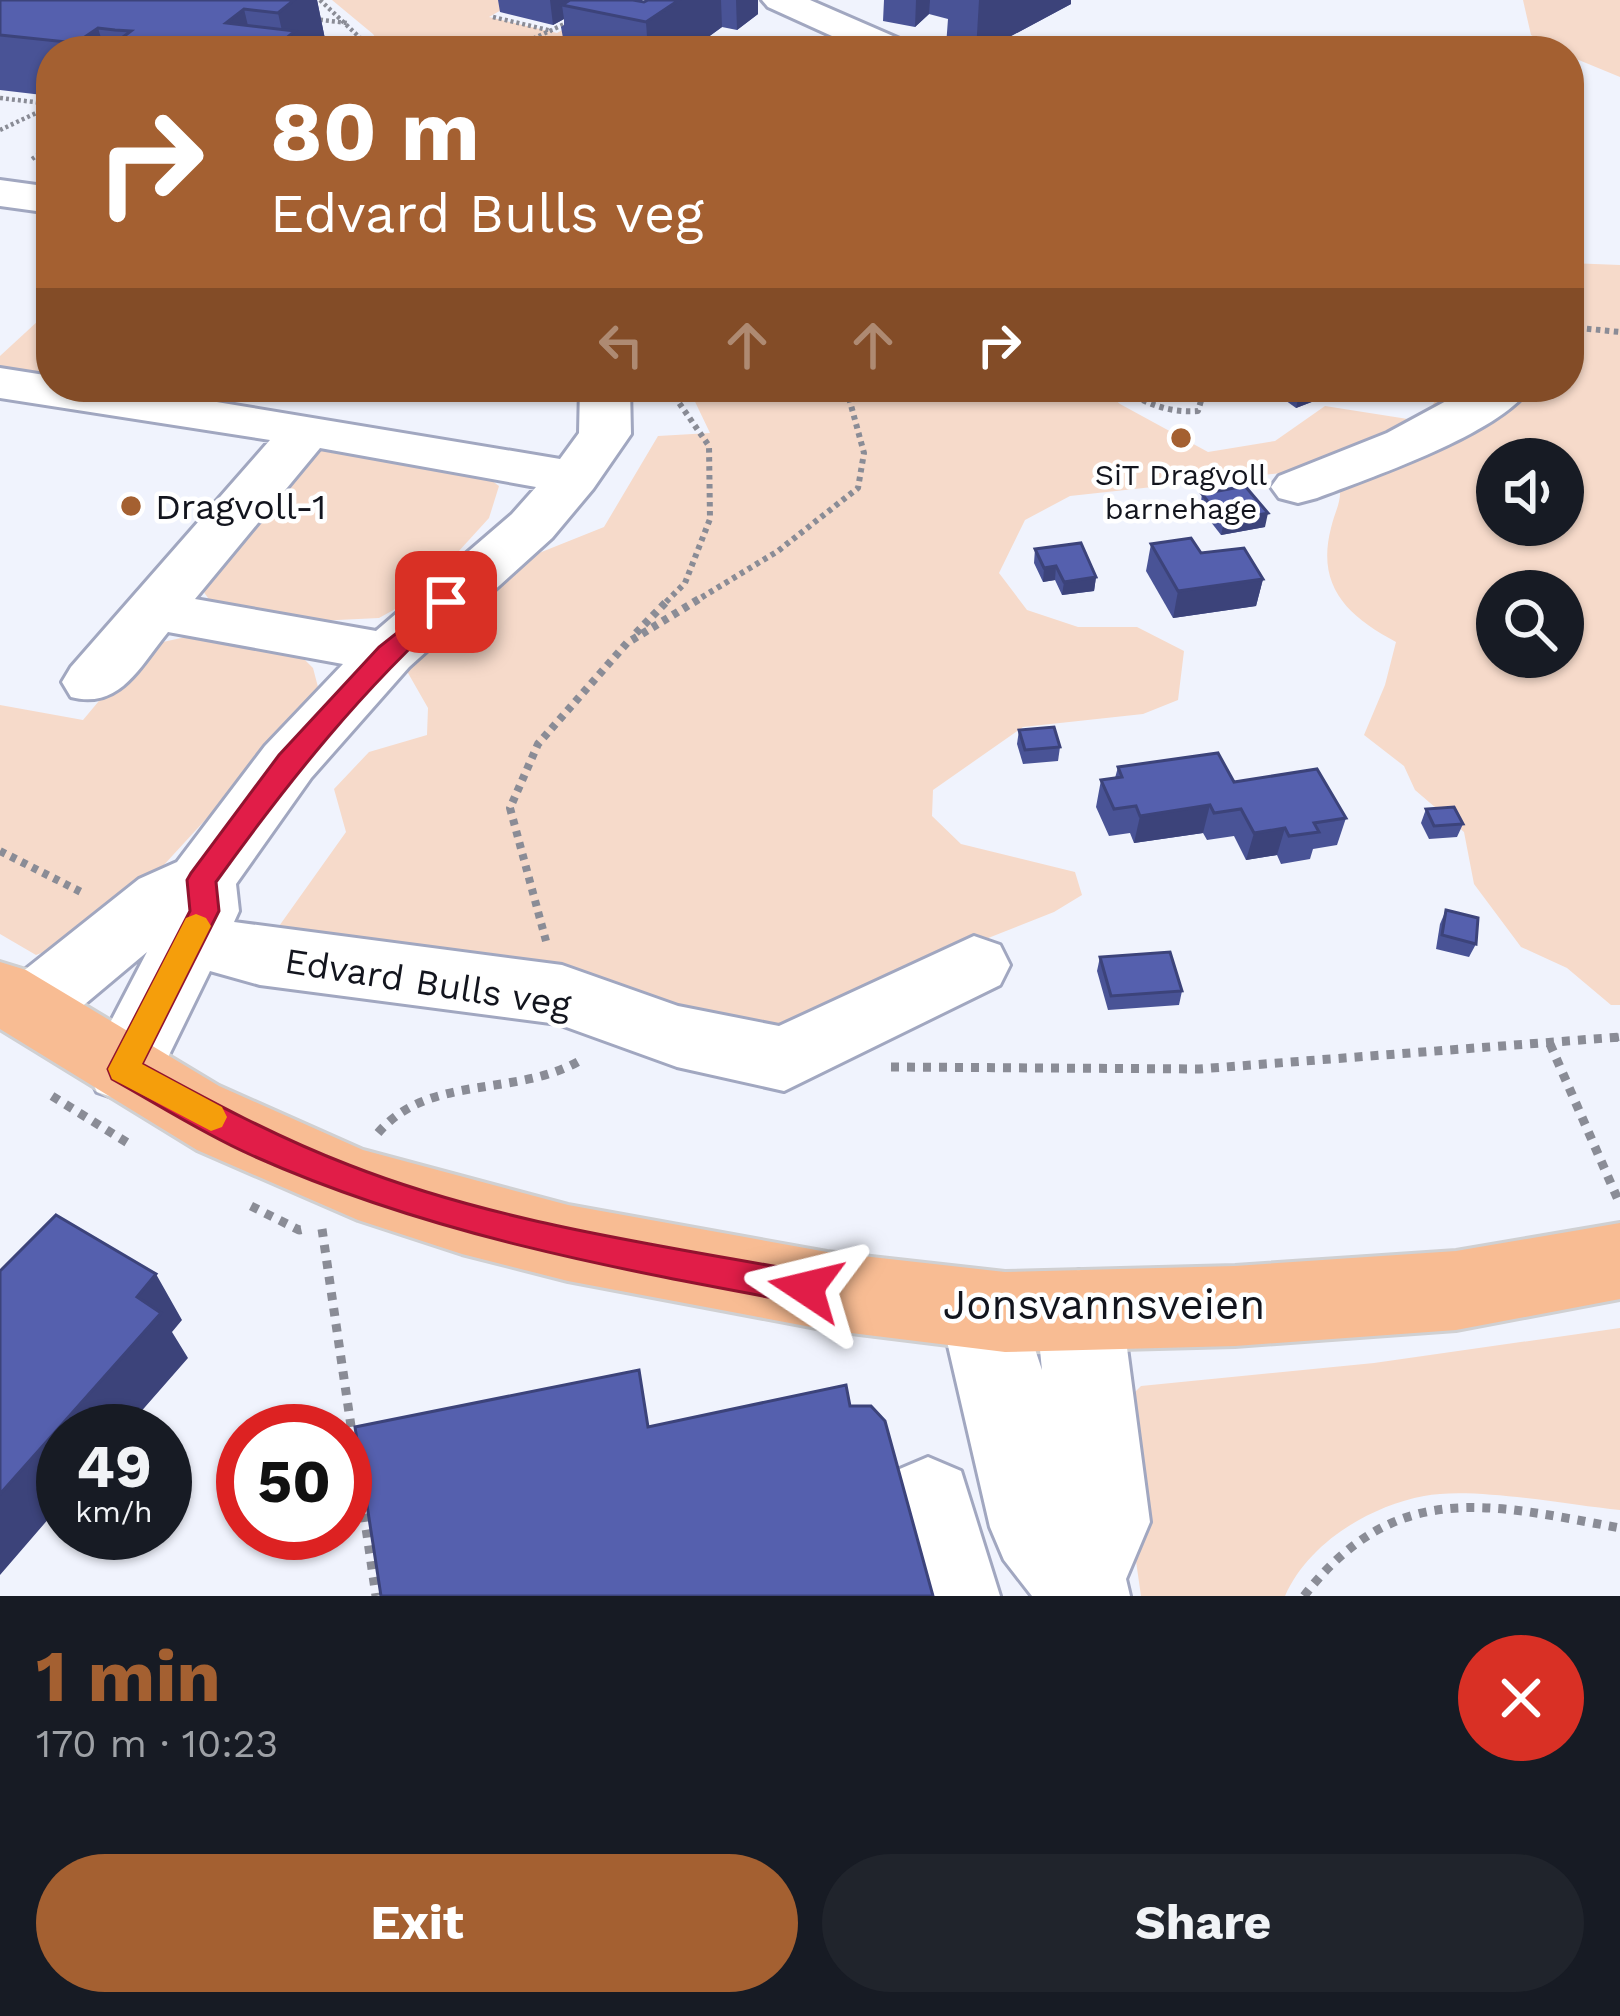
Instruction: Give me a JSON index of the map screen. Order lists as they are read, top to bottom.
{
  "streets": {
    "main road": ["Jonsvannsveien"],
    "street": ["Edvard Bulls veg"]
  },
  "places": ["SiT Dragvoll barnehage", "Dragvoll-1"],
  "page": {
    "turn": ["80 m", "Edvard Bulls veg"],
    "speed": "49 km/h",
    "limit": "50",
    "heading": ["1 min", "170 m · 10:23"],
    "buttons": ["Exit", "Share"]
  }
}
